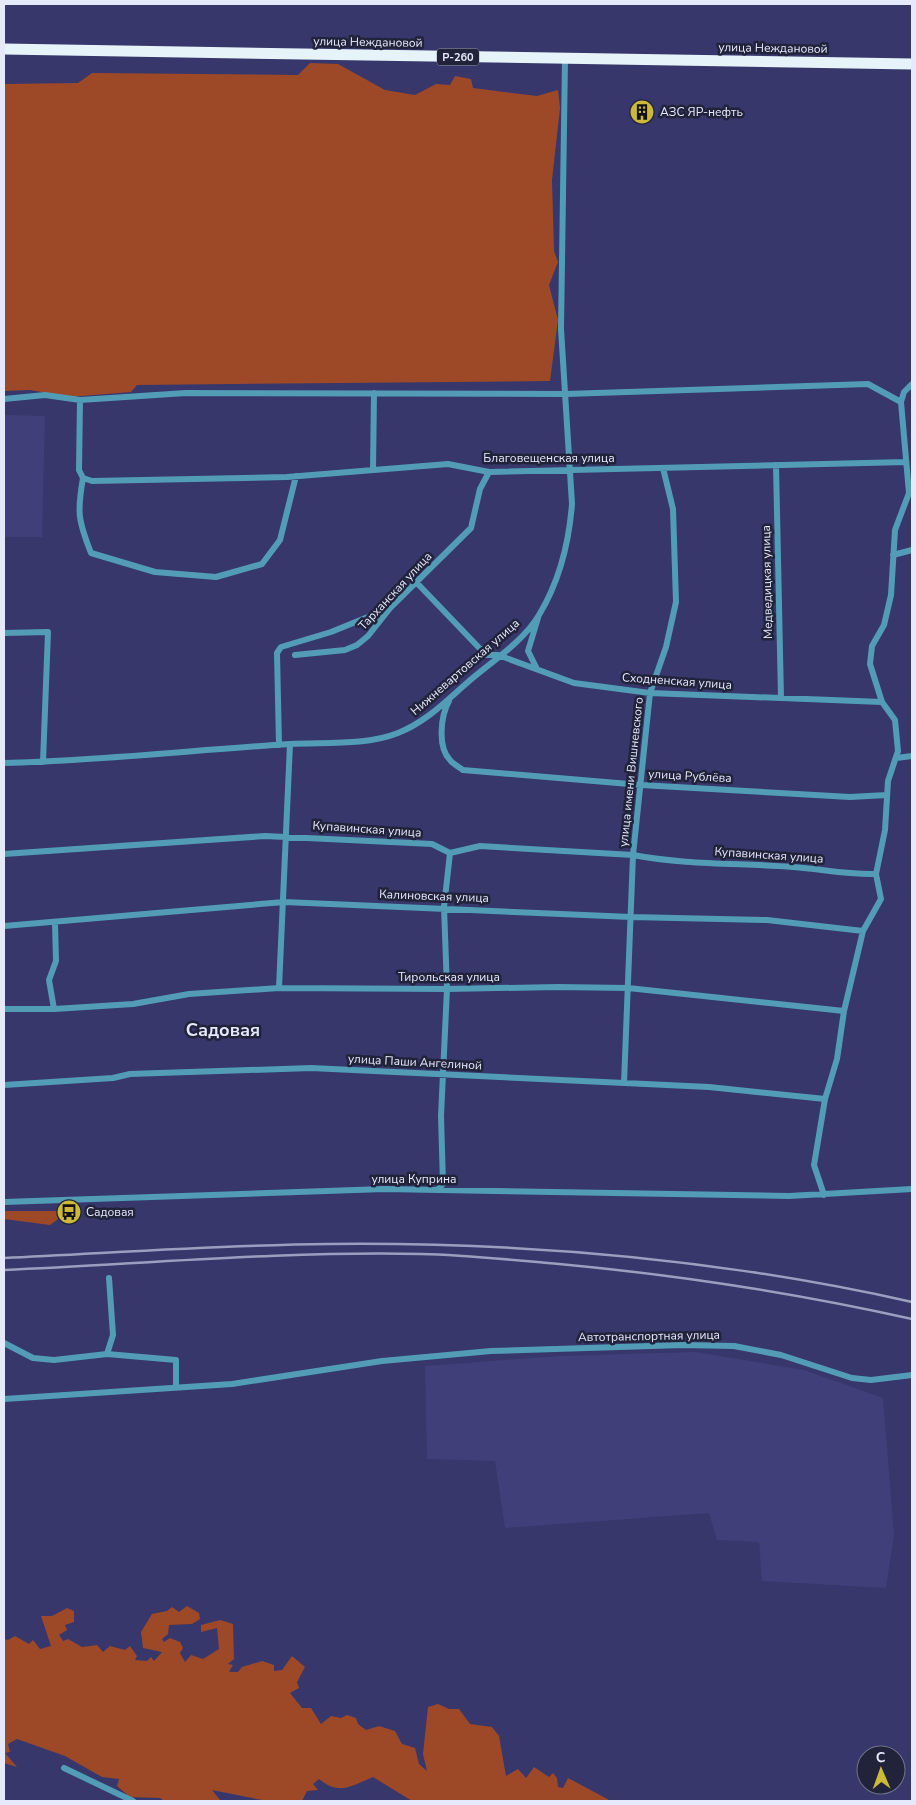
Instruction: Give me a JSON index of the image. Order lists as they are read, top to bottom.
{
  "streets": {
    "highway": ["улица Неждановой", "Р-260"],
    "street": [
      "Благовещенская улица",
      "Медведицкая улица",
      "Тарханская улица",
      "Нижневартовская улица",
      "Сходненская улица",
      "улица имени Вишневского",
      "улица Рублёва",
      "Купавинская улица",
      "Калиновская улица",
      "Тирольская улица",
      "улица Паши Ангелиной",
      "улица Куприна",
      "Автотранспортная улица"
    ]
  },
  "crossings": [
    ["улица Неждановой", "Нижневартовская улица"],
    ["Благовещенская улица", "Медведицкая улица"],
    ["Благовещенская улица", "Тарханская улица"],
    ["Благовещенская улица", "Нижневартовская улица"],
    ["Благовещенская улица", "улица имени Вишневского"],
    ["Медведицкая улица", "Сходненская улица"],
    ["Тарханская улица", "Сходненская улица"],
    ["Нижневартовская улица", "Сходненская улица"],
    ["Нижневартовская улица", "улица Рублёва"],
    ["Сходненская улица", "улица имени Вишневского"],
    ["улица имени Вишневского", "улица Рублёва"],
    ["улица имени Вишневского", "Купавинская улица"],
    ["улица имени Вишневского", "Калиновская улица"],
    ["улица имени Вишневского", "Тирольская улица"],
    ["улица имени Вишневского", "улица Паши Ангелиной"]
  ],
  "districts": ["Садовая"],
  "places": {
    "building": ["АЗС ЯР-нефть"],
    "bus stop": ["Садовая"]
  },
  "north": "top"
}
